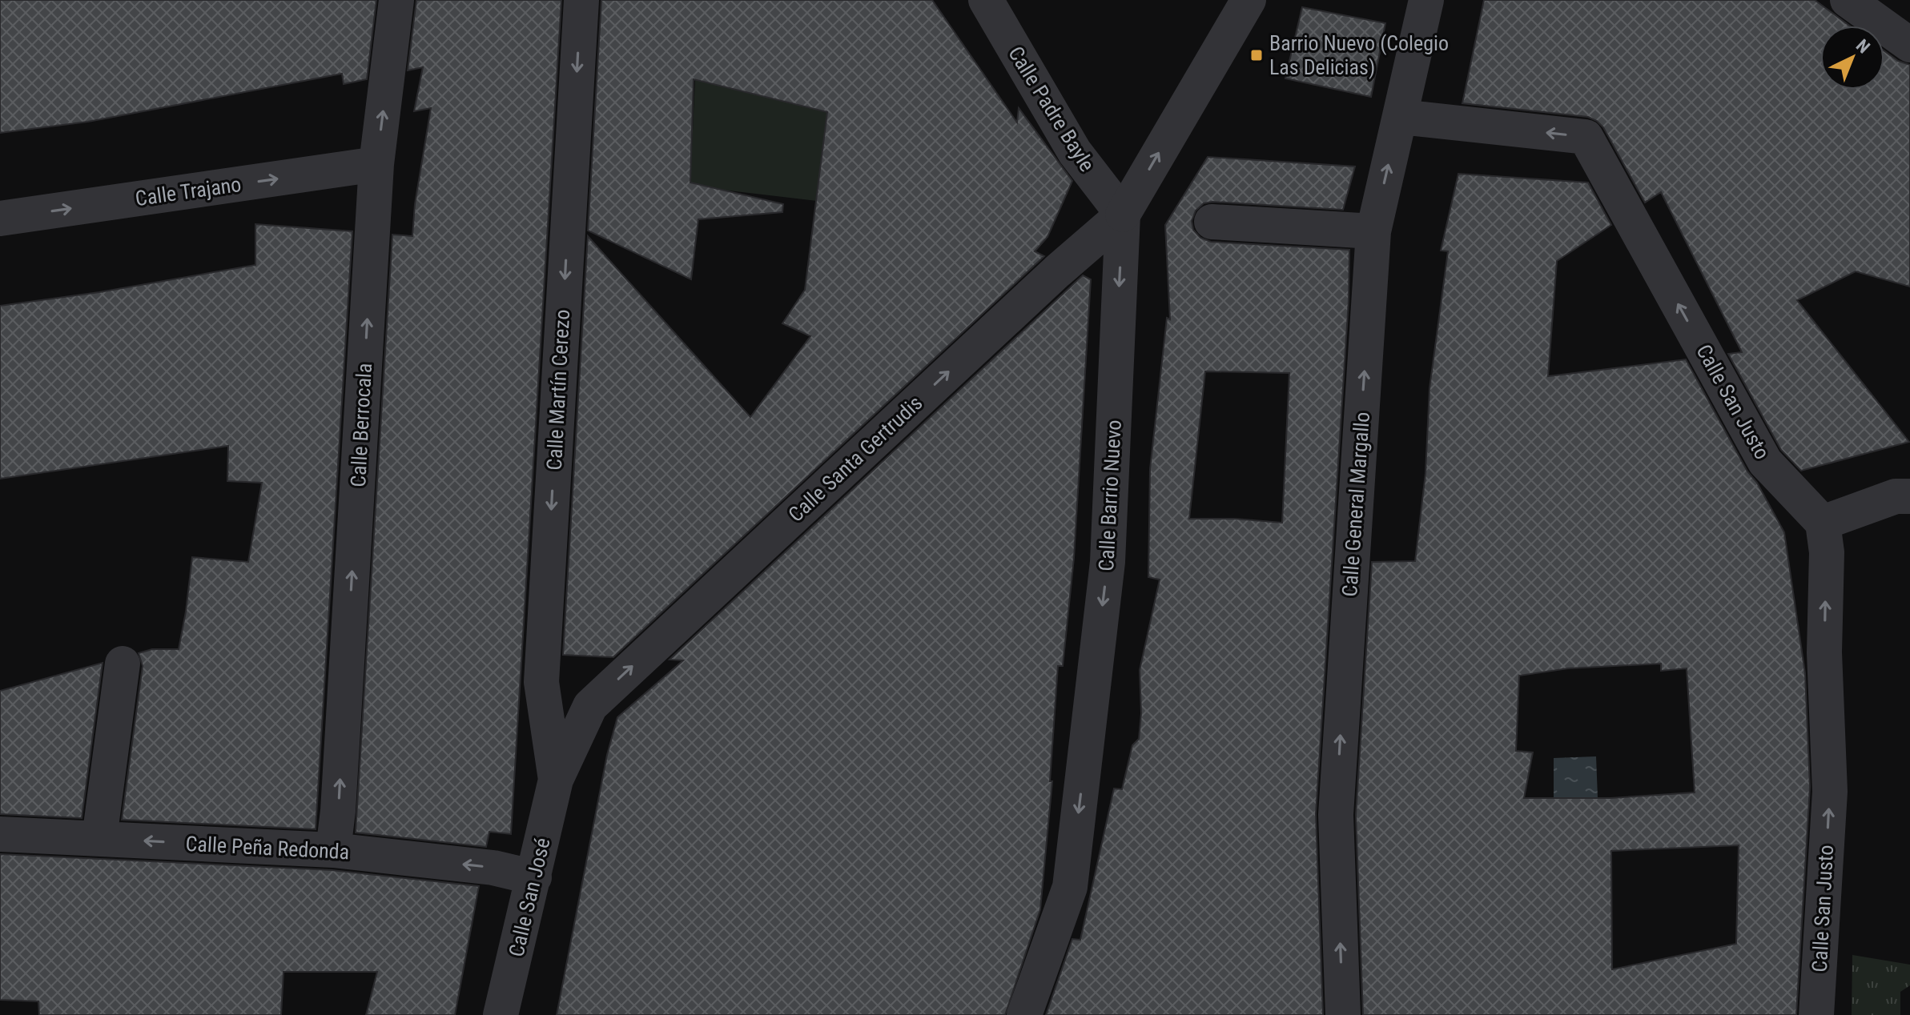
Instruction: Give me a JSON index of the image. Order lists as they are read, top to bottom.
{
  "streets": {
    "street": [
      "Calle Padre Bayle",
      "Calle Trajano",
      "Calle Martín Cerezo",
      "Calle San Justo",
      "Calle Berrocala",
      "Calle Santa Gertrudis",
      "Calle Barrio Nuevo",
      "Calle General Margallo",
      "Calle Peña Redonda",
      "Calle San José"
    ]
  },
  "crossings": [
    ["Calle Padre Bayle", "Calle Santa Gertrudis"],
    ["Calle Padre Bayle", "Calle Barrio Nuevo"],
    ["Calle Trajano", "Calle Berrocala"],
    ["Calle Martín Cerezo", "Calle Santa Gertrudis"],
    ["Calle Martín Cerezo", "Calle San José"],
    ["Calle San Justo", "Calle General Margallo"],
    ["Calle Berrocala", "Calle Peña Redonda"],
    ["Calle Santa Gertrudis", "Calle Barrio Nuevo"],
    ["Calle Santa Gertrudis", "Calle San José"],
    ["Calle Peña Redonda", "Calle San José"]
  ],
  "one_way": [
    "Calle Trajano",
    "Calle Martín Cerezo",
    "Calle San Justo",
    "Calle Berrocala",
    "Calle Santa Gertrudis",
    "Calle General Margallo",
    "Calle Peña Redonda"
  ],
  "places": {
    "transit": ["Barrio Nuevo (Colegio Las Delicias)"]
  },
  "north": "top right"
}
